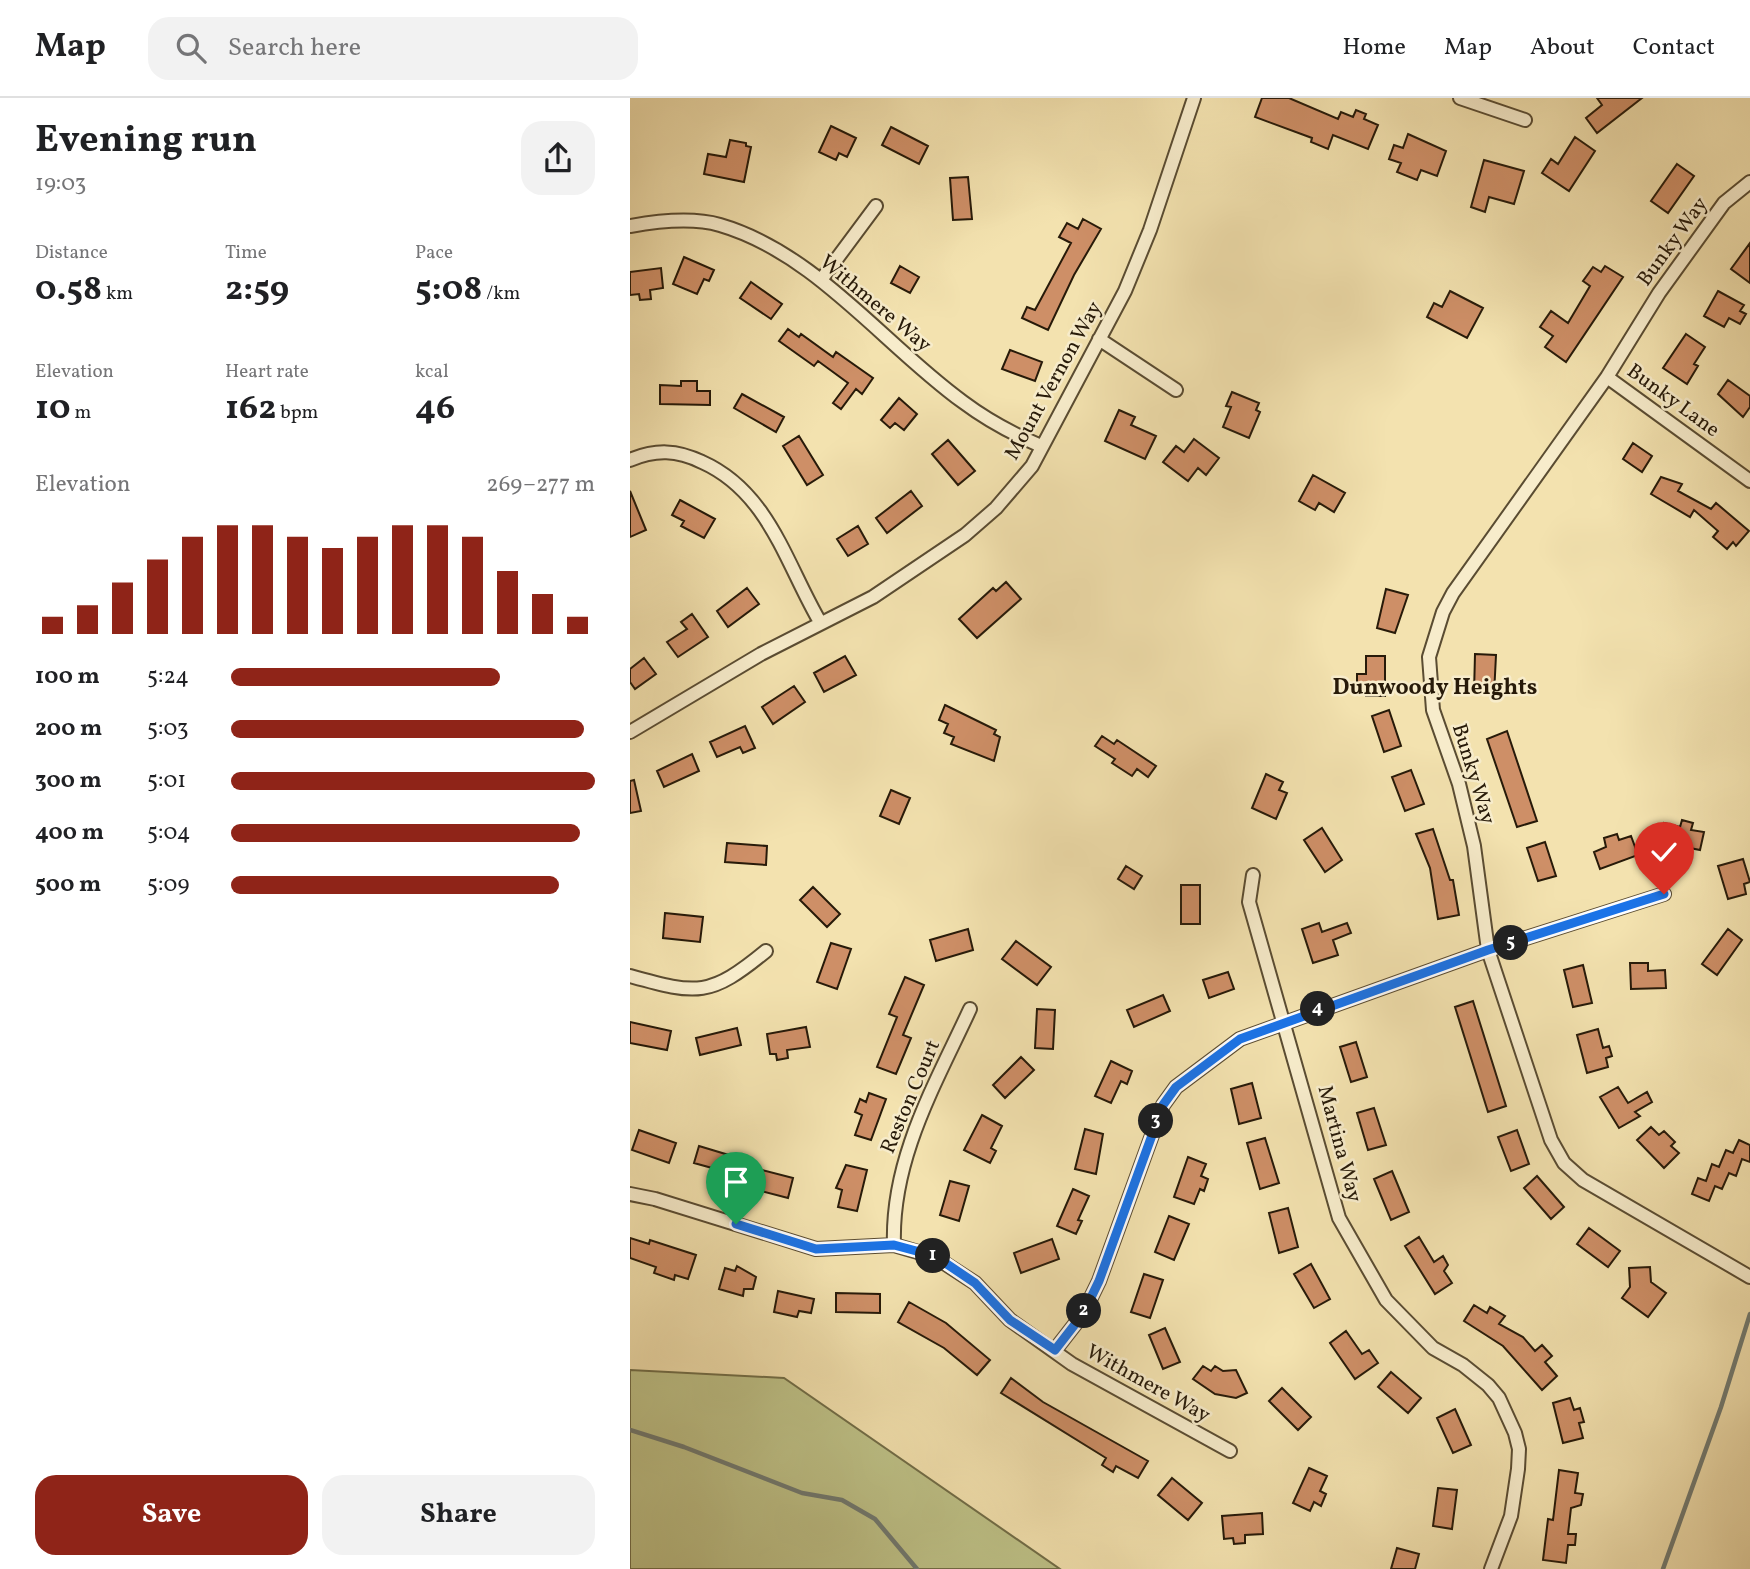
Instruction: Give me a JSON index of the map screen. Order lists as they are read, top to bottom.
{
  "streets": {
    "street": [
      "Bunky Way",
      "Withmere Way",
      "Mount Vernon Way",
      "Bunky Lane",
      "Reston Court",
      "Martina Way"
    ]
  },
  "crossings": [
    ["Bunky Way", "Bunky Lane"],
    ["Withmere Way", "Mount Vernon Way"],
    ["Withmere Way", "Reston Court"]
  ],
  "districts": ["Dunwoody Heights"],
  "page": {
    "header": "Map",
    "search": "Search here",
    "nav": [
      "Home",
      "Map",
      "About",
      "Contact"
    ],
    "heading": ["Evening run", "19:03"],
    "stats": [
      ["Distance", "0.58 km"],
      ["Time", "2:59"],
      ["Pace", "5:08 /km"],
      ["Elevation", "10 m"],
      ["Heart rate", "162 bpm"],
      ["kcal", "46"]
    ],
    "chart": ["Elevation", "269–277 m"],
    "list": [
      {
        "name": "100 m",
        "note": "5:24"
      },
      {
        "name": "200 m",
        "note": "5:03"
      },
      {
        "name": "300 m",
        "note": "5:01"
      },
      {
        "name": "400 m",
        "note": "5:04"
      },
      {
        "name": "500 m",
        "note": "5:09"
      }
    ],
    "pins": [
      "5",
      "4",
      "3",
      "1",
      "2"
    ],
    "buttons": ["Save", "Share"]
  }
}
